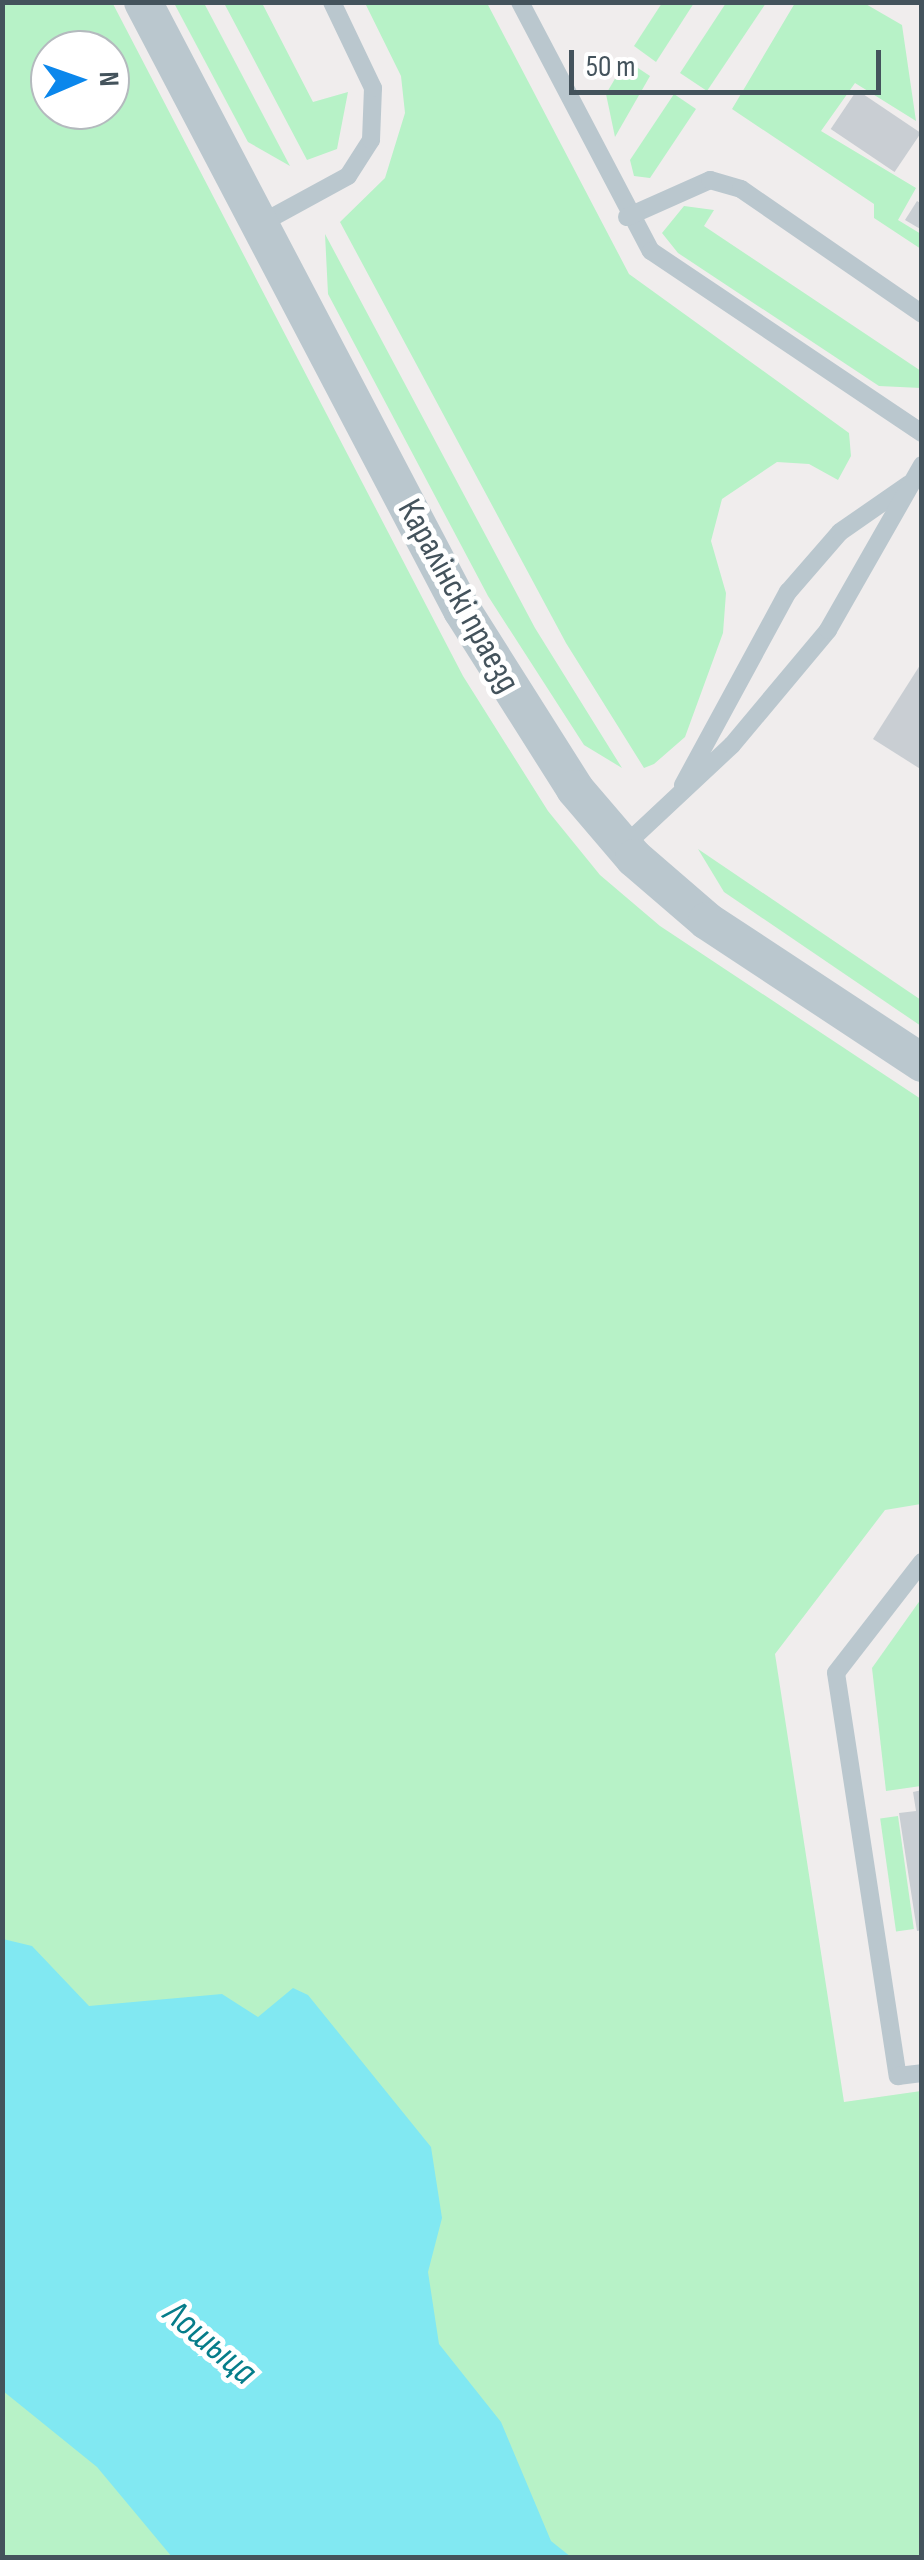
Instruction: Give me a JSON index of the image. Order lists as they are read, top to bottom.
{
  "streets": {
    "street": ["Каралінскі праезд"]
  },
  "water": ["Лошыца"],
  "scale_bar": "50 m",
  "north": "right"
}
